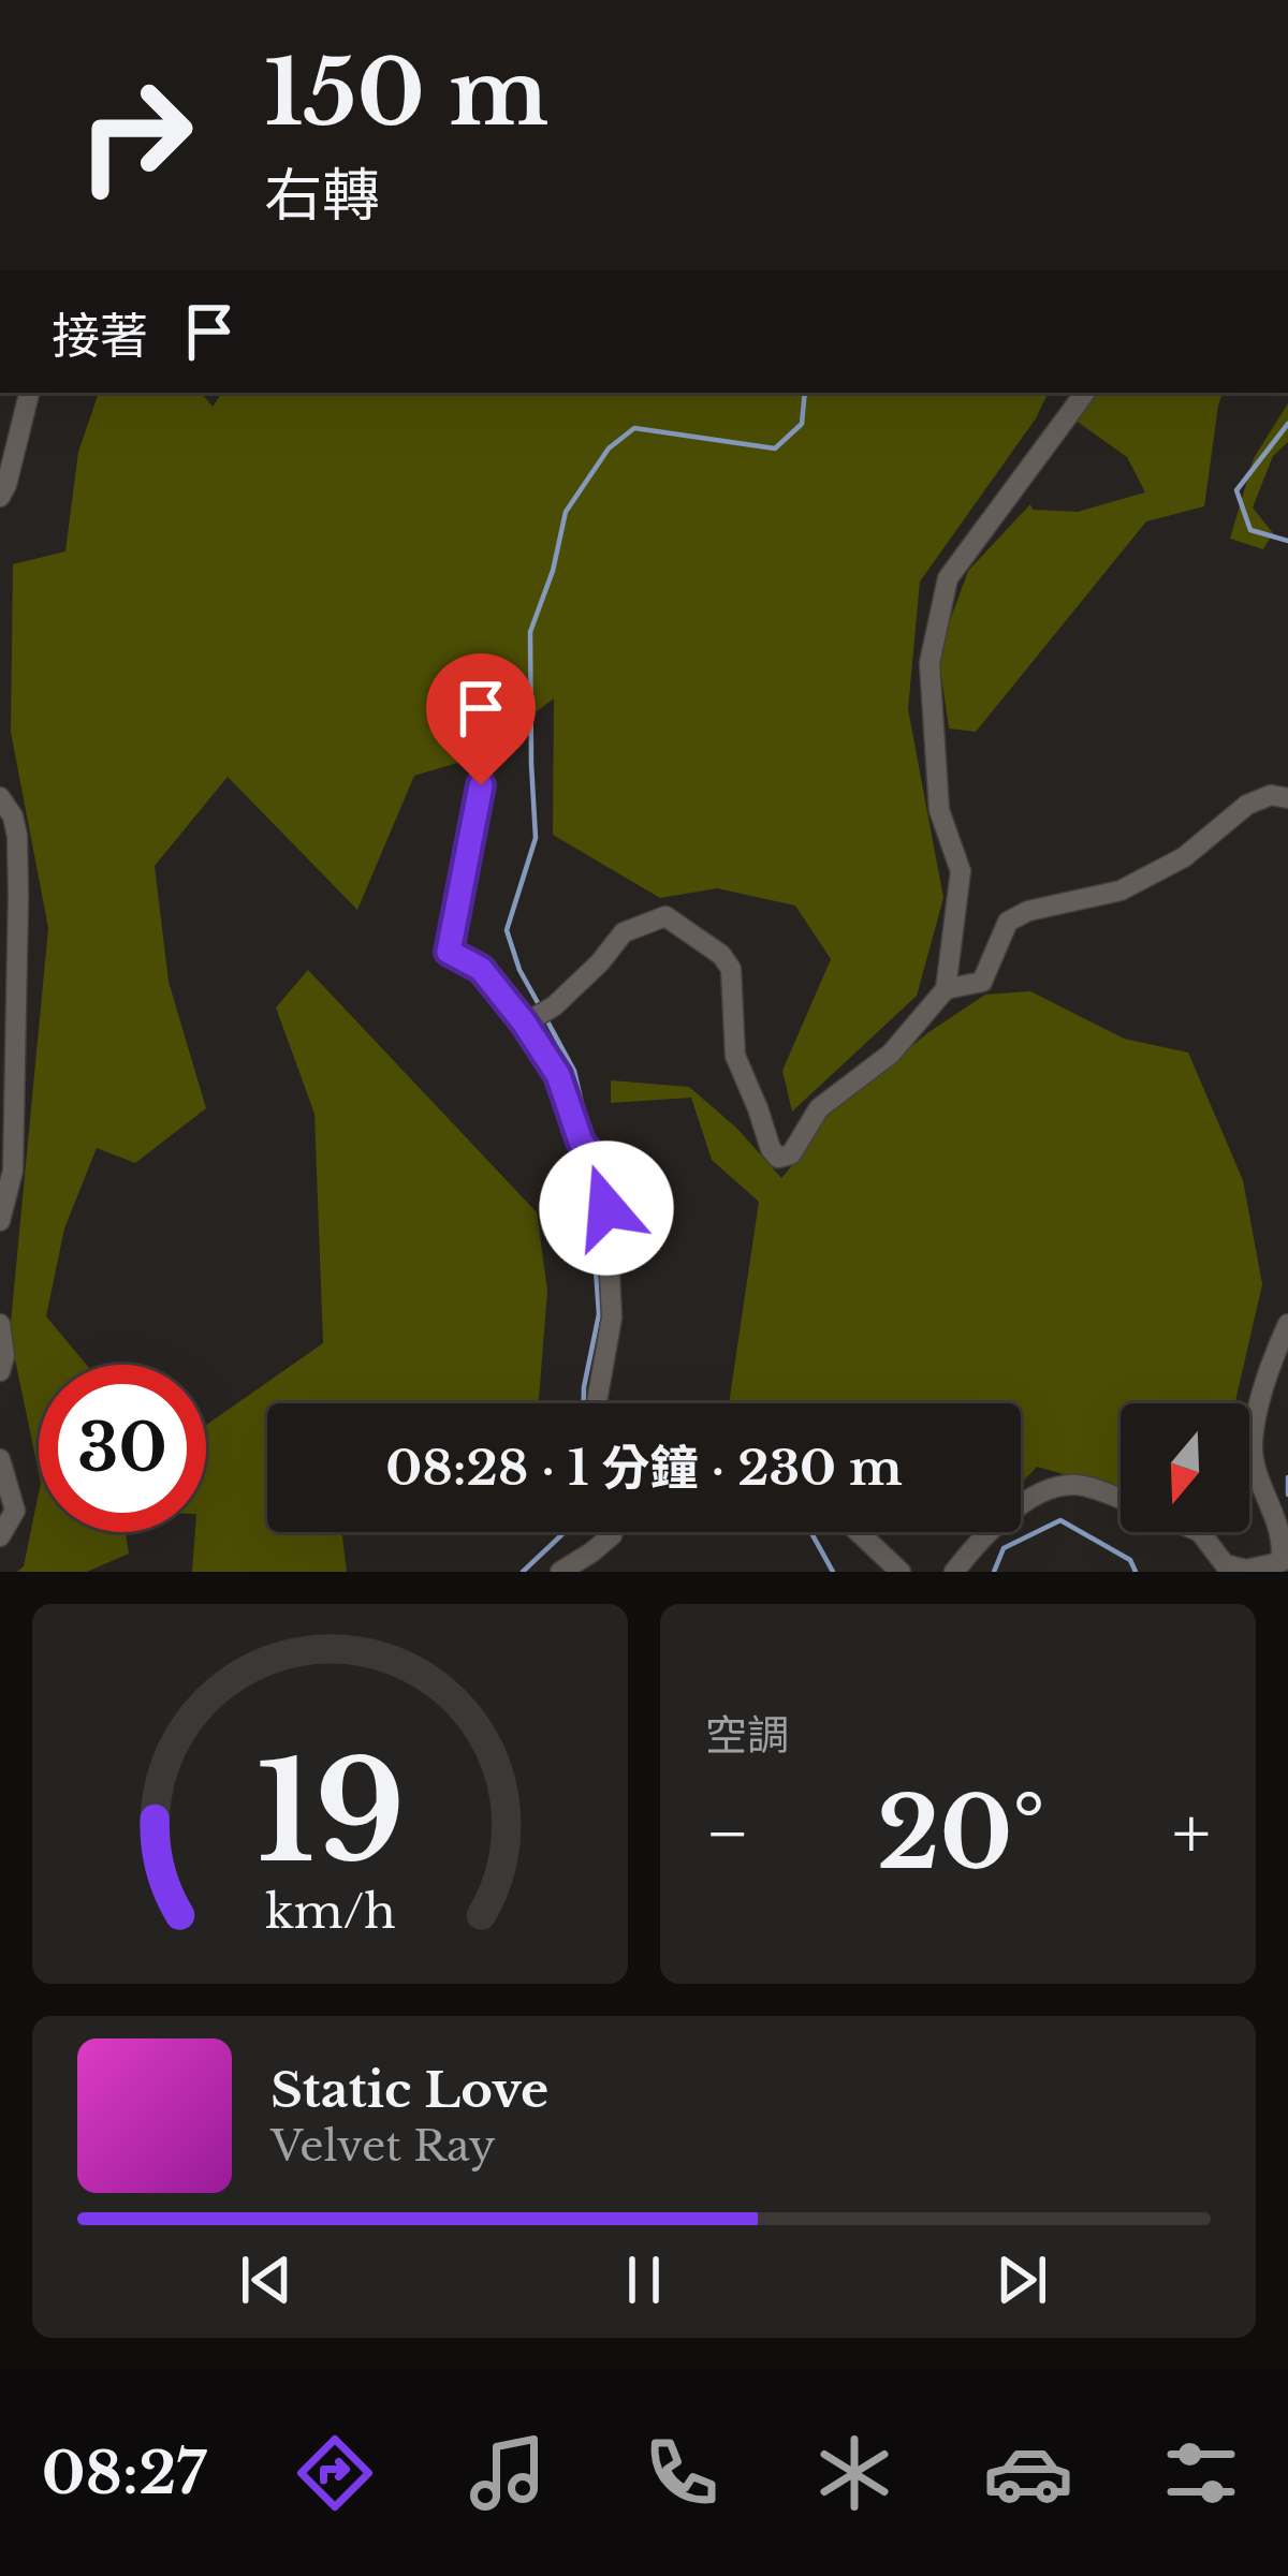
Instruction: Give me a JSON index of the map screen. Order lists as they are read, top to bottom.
{
  "north": "bottom",
  "page": {
    "turn": ["150 m", "右轉"],
    "then": "接著",
    "limit": "30",
    "trip": "08:28 · 1 分鐘 · 230 m",
    "tile": "空調",
    "heat": ["−", "20°", "+"],
    "song": ["Static Love", "Velvet Ray"],
    "tabs": "08:27",
    "gauge": ["19", "km/h"]
  }
}
